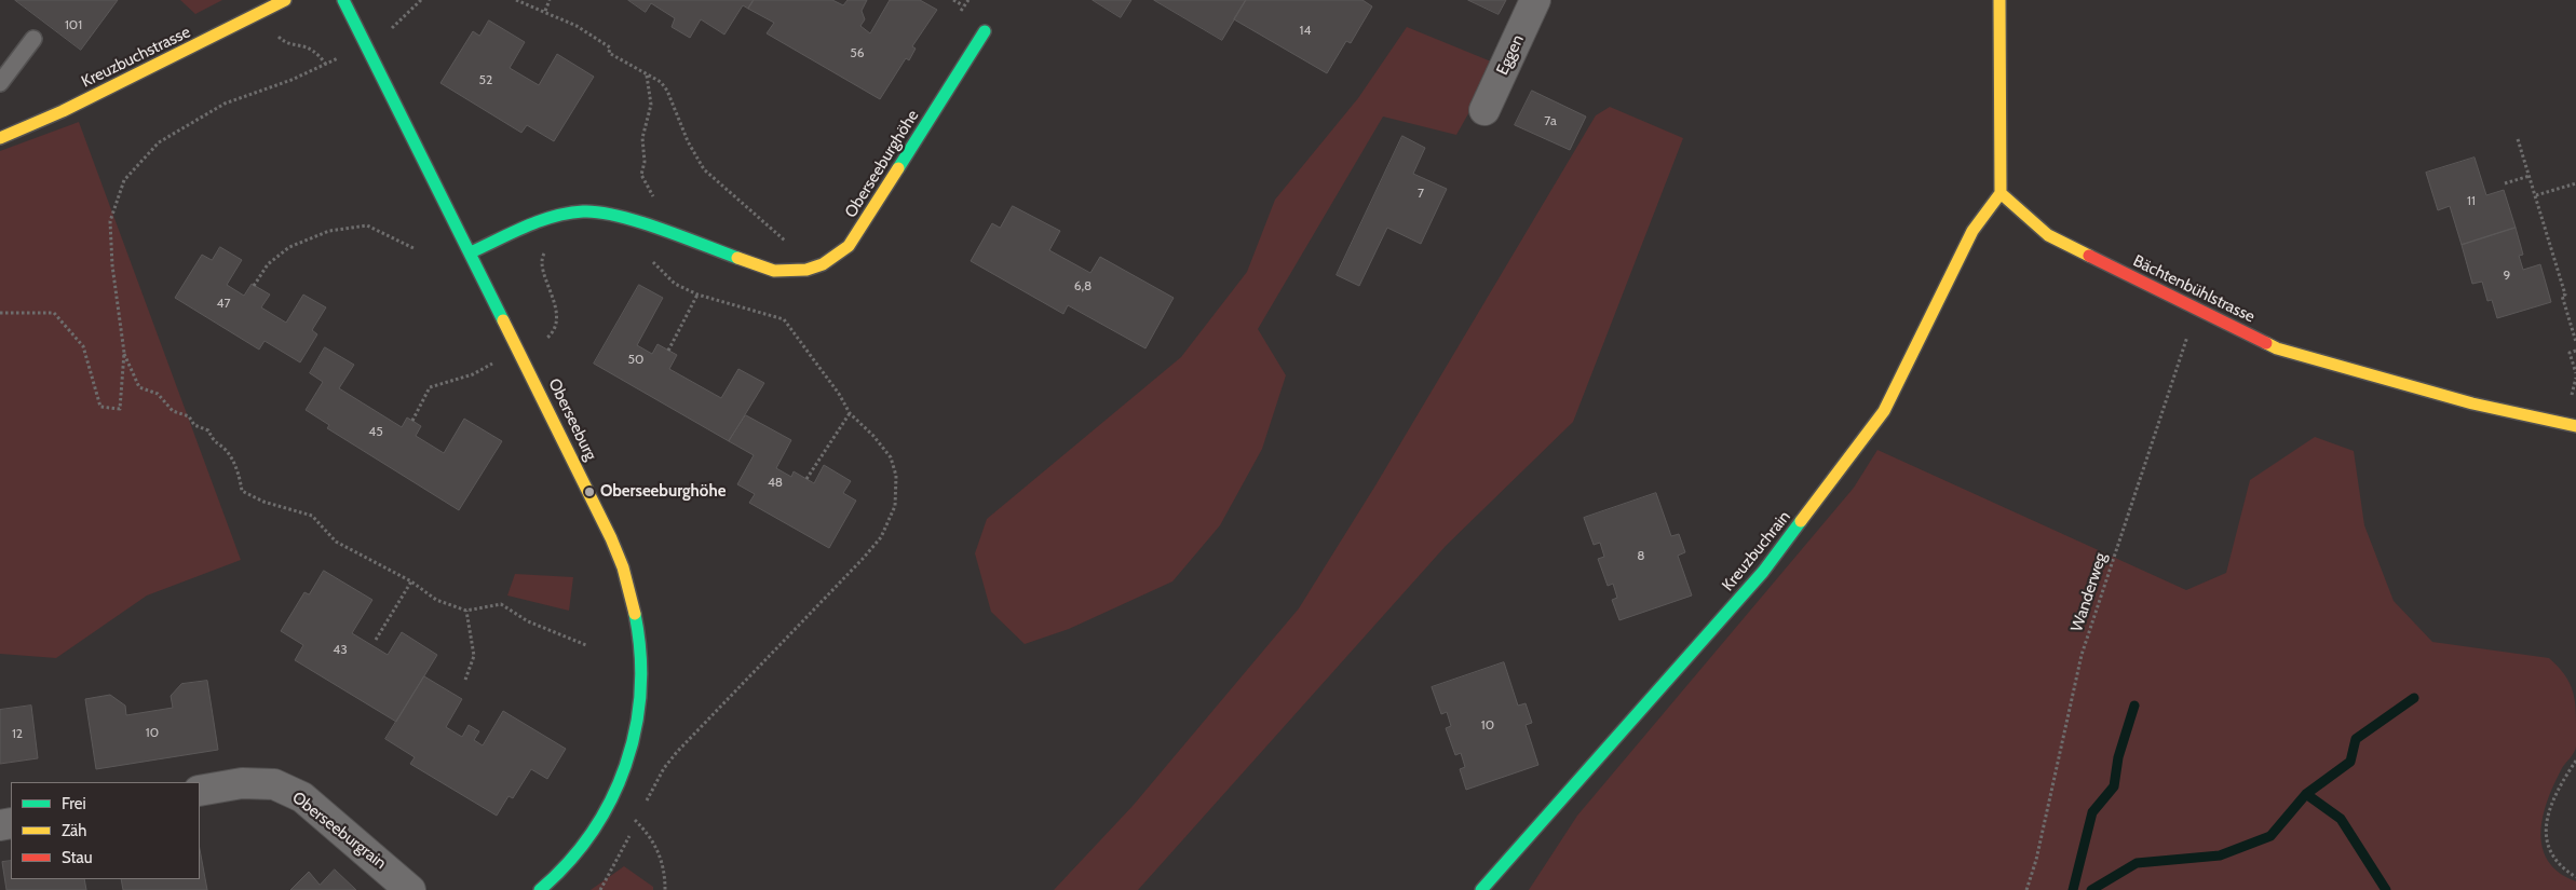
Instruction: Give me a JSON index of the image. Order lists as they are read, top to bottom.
{
  "streets": {
    "street": [
      "Eggen",
      "Kreuzbuchstrasse",
      "Oberseeburghöhe",
      "Bächtenbühlstrasse",
      "Oberseeburg",
      "Kreuzbuchrain",
      "Oberseeburgrain"
    ],
    "path": ["Wanderweg"]
  },
  "crossings": [
    ["Oberseeburghöhe", "Oberseeburg"],
    ["Bächtenbühlstrasse", "Kreuzbuchrain"],
    ["Bächtenbühlstrasse", "Wanderweg"]
  ],
  "places": ["Oberseeburghöhe"],
  "house_numbers": [
    "101",
    "14",
    "56",
    "52",
    "7a",
    "7",
    "11",
    "9",
    "6,8",
    "47",
    "50",
    "45",
    "48",
    "8",
    "43",
    "10",
    "10",
    "12"
  ],
  "legend": ["Frei", "Zäh", "Stau"]
}
